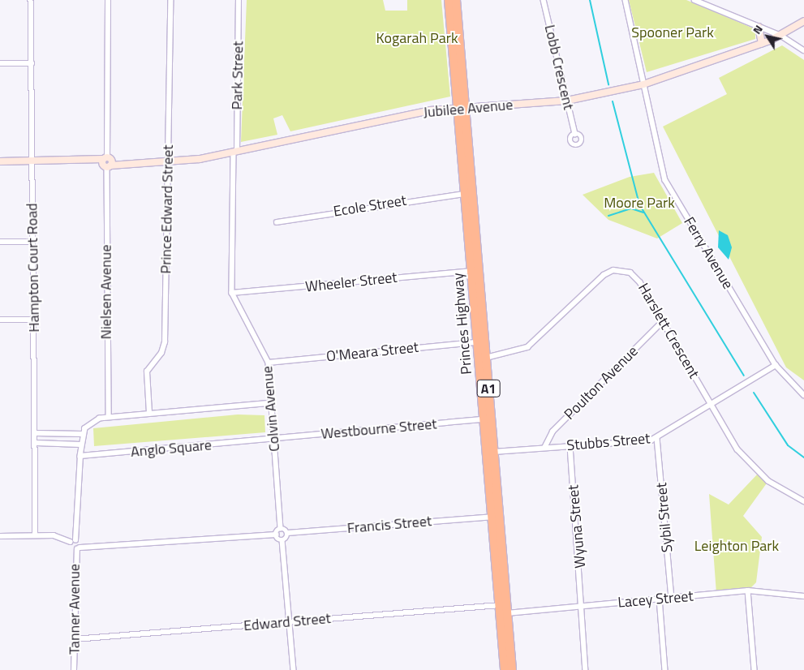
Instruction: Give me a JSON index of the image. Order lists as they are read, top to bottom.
{
  "streets": {
    "highway": ["Princes Highway", "A1"],
    "street": [
      "Lobb Crescent",
      "Park Street",
      "Jubilee Avenue",
      "Ecole Street",
      "Prince Edward Street",
      "Ferry Avenue",
      "Hampton Court Road",
      "Wheeler Street",
      "Nielsen Avenue",
      "Harslett Crescent",
      "O'Meara Street",
      "Poulton Avenue",
      "Colvin Avenue",
      "Westbourne Street",
      "Stubbs Street",
      "Anglo Square",
      "Sybil Street",
      "Francis Street",
      "Wyuna Street",
      "Lacey Street",
      "Tanner Avenue",
      "Edward Street"
    ]
  },
  "crossings": [
    ["Lobb Crescent", "Jubilee Avenue"],
    ["Park Street", "Jubilee Avenue"],
    ["Park Street", "Colvin Avenue"],
    ["Jubilee Avenue", "Prince Edward Street"],
    ["Jubilee Avenue", "Ferry Avenue"],
    ["Jubilee Avenue", "Nielsen Avenue"],
    ["Jubilee Avenue", "Princes Highway"],
    ["Jubilee Avenue", "Colvin Avenue"],
    ["Ecole Street", "Princes Highway"],
    ["Ferry Avenue", "Stubbs Street"],
    ["Wheeler Street", "Princes Highway"],
    ["Wheeler Street", "Colvin Avenue"],
    ["Princes Highway", "Harslett Crescent"],
    ["Princes Highway", "O'Meara Street"],
    ["Princes Highway", "Westbourne Street"],
    ["Princes Highway", "Stubbs Street"],
    ["Princes Highway", "Francis Street"],
    ["Princes Highway", "Lacey Street"],
    ["Princes Highway", "Edward Street"],
    ["Harslett Crescent", "Poulton Avenue"],
    ["Harslett Crescent", "Stubbs Street"],
    ["O'Meara Street", "Colvin Avenue"],
    ["Poulton Avenue", "Stubbs Street"],
    ["Colvin Avenue", "Westbourne Street"],
    ["Colvin Avenue", "Anglo Square"],
    ["Westbourne Street", "Anglo Square"],
    ["Stubbs Street", "Sybil Street"],
    ["Stubbs Street", "Wyuna Street"],
    ["Sybil Street", "Lacey Street"],
    ["Wyuna Street", "Lacey Street"],
    ["Tanner Avenue", "Edward Street"]
  ],
  "parks": [
    "Spooner Park",
    "Kogarah Park",
    "Moore Park",
    "Leighton Park"
  ],
  "north": "top left"
}
